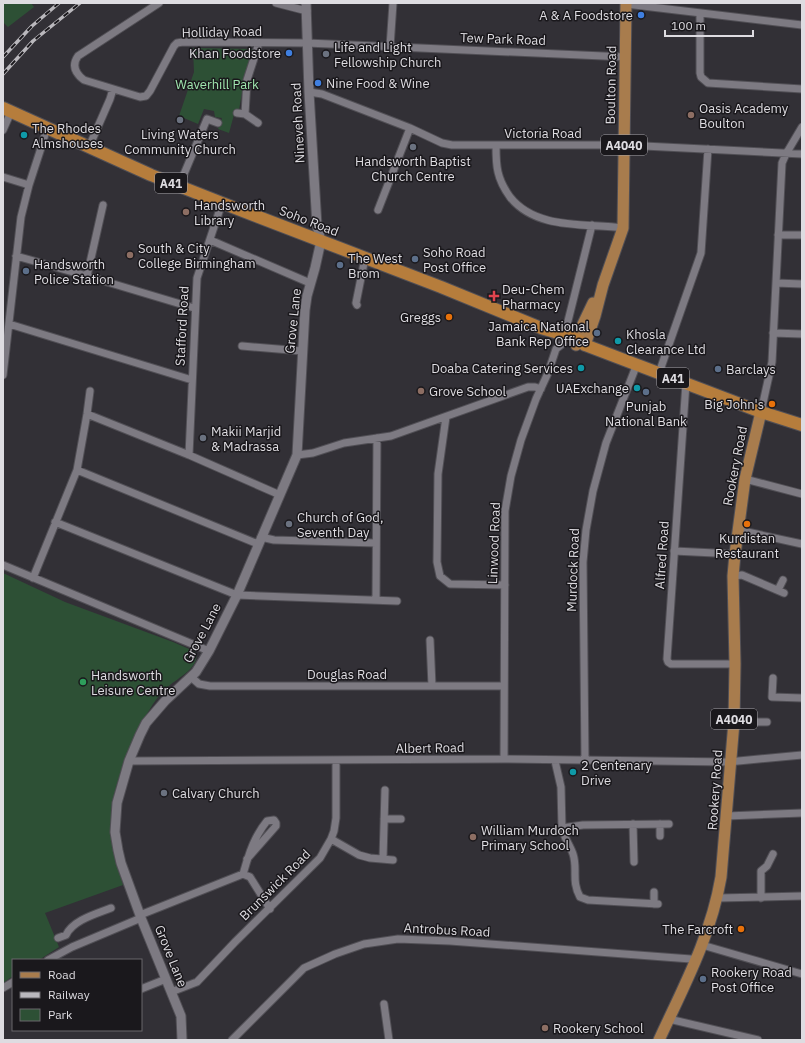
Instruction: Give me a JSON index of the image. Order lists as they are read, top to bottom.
{
  "streets": {
    "highway": ["A41", "Soho Road"],
    "main road": ["Boulton Road", "A4040", "Rookery Road"],
    "street": [
      "Holliday Road",
      "Tew Park Road",
      "Nineveh Road",
      "Victoria Road",
      "Grove Lane",
      "Stafford Road",
      "Linwood Road",
      "Alfred Road",
      "Murdock Road",
      "Douglas Road",
      "Albert Road",
      "Brunswick Road",
      "Antrobus Road"
    ]
  },
  "crossings": [
    ["Holliday Road", "Tew Park Road"],
    ["Holliday Road", "Nineveh Road"],
    ["Tew Park Road", "Boulton Road"],
    ["Tew Park Road", "Nineveh Road"],
    ["Boulton Road", "Victoria Road"],
    ["Boulton Road", "Soho Road"],
    ["Boulton Road", "Linwood Road"],
    ["Nineveh Road", "Victoria Road"],
    ["Nineveh Road", "Soho Road"],
    ["Nineveh Road", "Grove Lane"],
    ["A41", "Soho Road"],
    ["A41", "Rookery Road"],
    ["Soho Road", "Grove Lane"],
    ["Soho Road", "Stafford Road"],
    ["Soho Road", "Rookery Road"],
    ["Soho Road", "Linwood Road"],
    ["Soho Road", "Alfred Road"],
    ["Soho Road", "Murdock Road"],
    ["Grove Lane", "Douglas Road"],
    ["Grove Lane", "Albert Road"],
    ["Grove Lane", "Brunswick Road"],
    ["Rookery Road", "Alfred Road"],
    ["Rookery Road", "Albert Road"],
    ["Rookery Road", "Antrobus Road"],
    ["Linwood Road", "Douglas Road"],
    ["Linwood Road", "Albert Road"],
    ["Murdock Road", "Albert Road"],
    ["Albert Road", "Brunswick Road"]
  ],
  "parks": ["Waverhill Park"],
  "places": {
    "other": [
      "A & A Foodstore",
      "Khan Foodstore",
      "Life and Light Fellowship Church",
      "Nine Food & Wine",
      "Oasis Academy Boulton",
      "Living Waters Community Church",
      "The Rhodes Almshouses",
      "Handsworth Baptist Church Centre",
      "Handsworth Library",
      "South & City College Birmingham",
      "Soho Road Post Office",
      "The West Brom",
      "Handsworth Police Station",
      "Greggs",
      "Jamaica National Bank Rep Office",
      "Khosla Clearance Ltd",
      "Doaba Catering Services",
      "Barclays",
      "UAExchange",
      "Grove School",
      "Punjab National Bank",
      "Big John's",
      "Makii Marjid & Madrassa",
      "Church of God, Seventh Day",
      "Kurdistan Restaurant",
      "Handsworth Leisure Centre",
      "2 Centenary Drive",
      "Calvary Church",
      "William Murdoch Primary School",
      "The Farcroft",
      "Rookery Road Post Office",
      "Rookery School"
    ],
    "health": ["Deu-Chem Pharmacy"]
  },
  "legend": ["Road", "Railway", "Park"],
  "scale_bar": "100 m"
}
